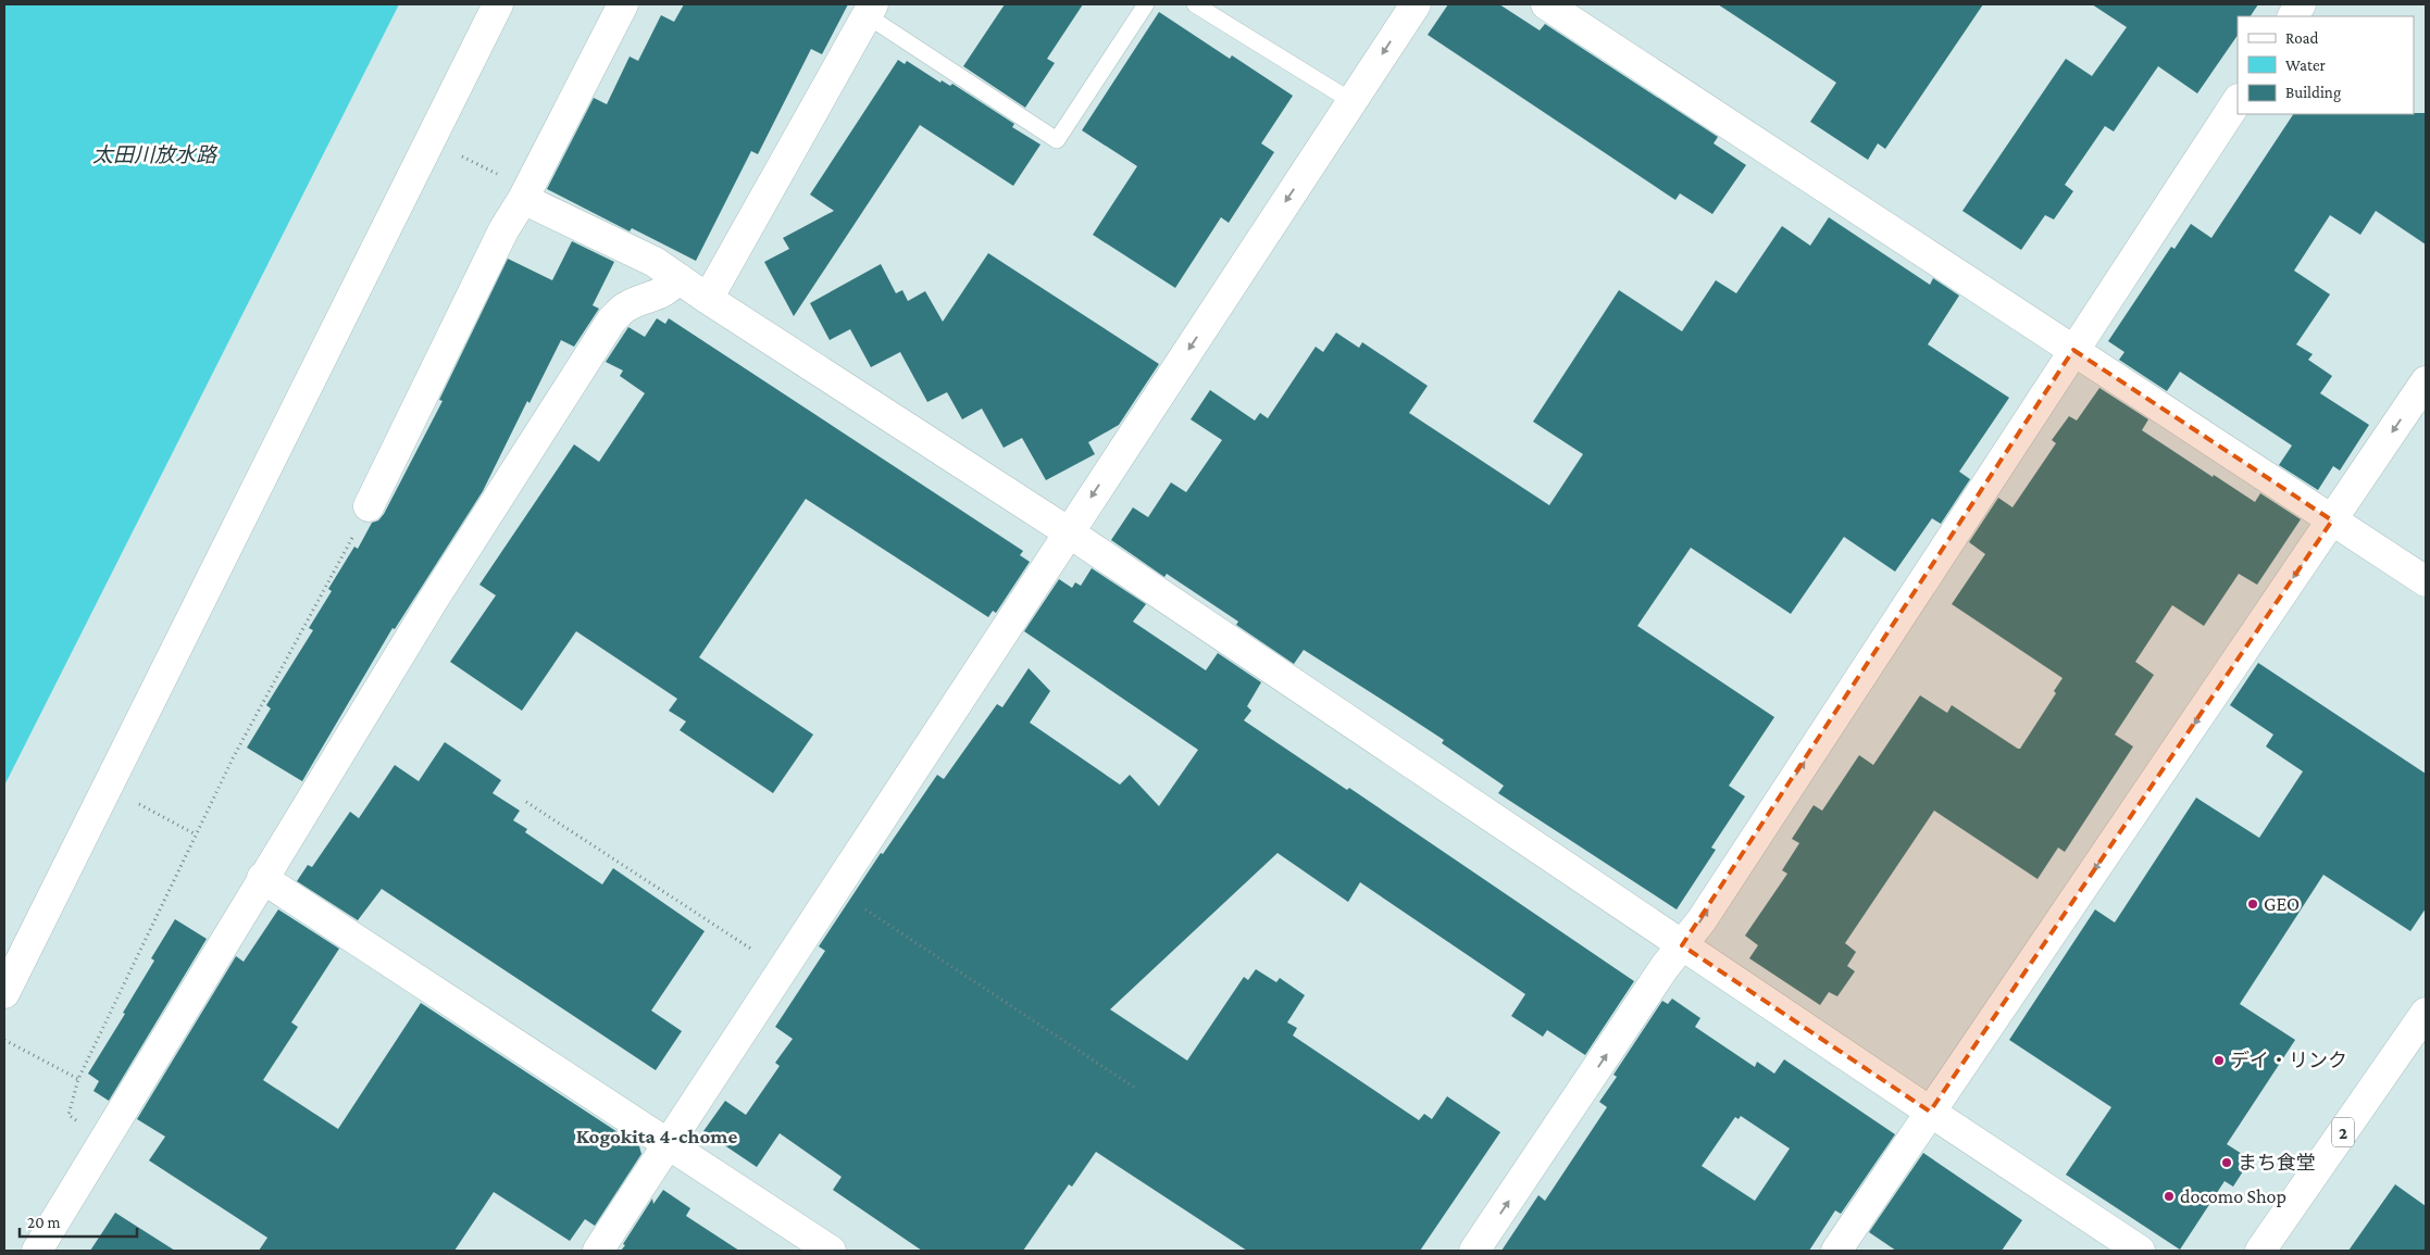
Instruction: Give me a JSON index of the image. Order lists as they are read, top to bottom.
{
  "streets": {
    "main road": ["2"]
  },
  "districts": ["Kogokita 4-chome"],
  "water": ["太田川放水路"],
  "places": [
    "GEO",
    "デイ・リンク",
    "まち食堂",
    "docomo Shop"
  ],
  "legend": ["Road", "Water", "Building"],
  "scale_bar": "20 m"
}
